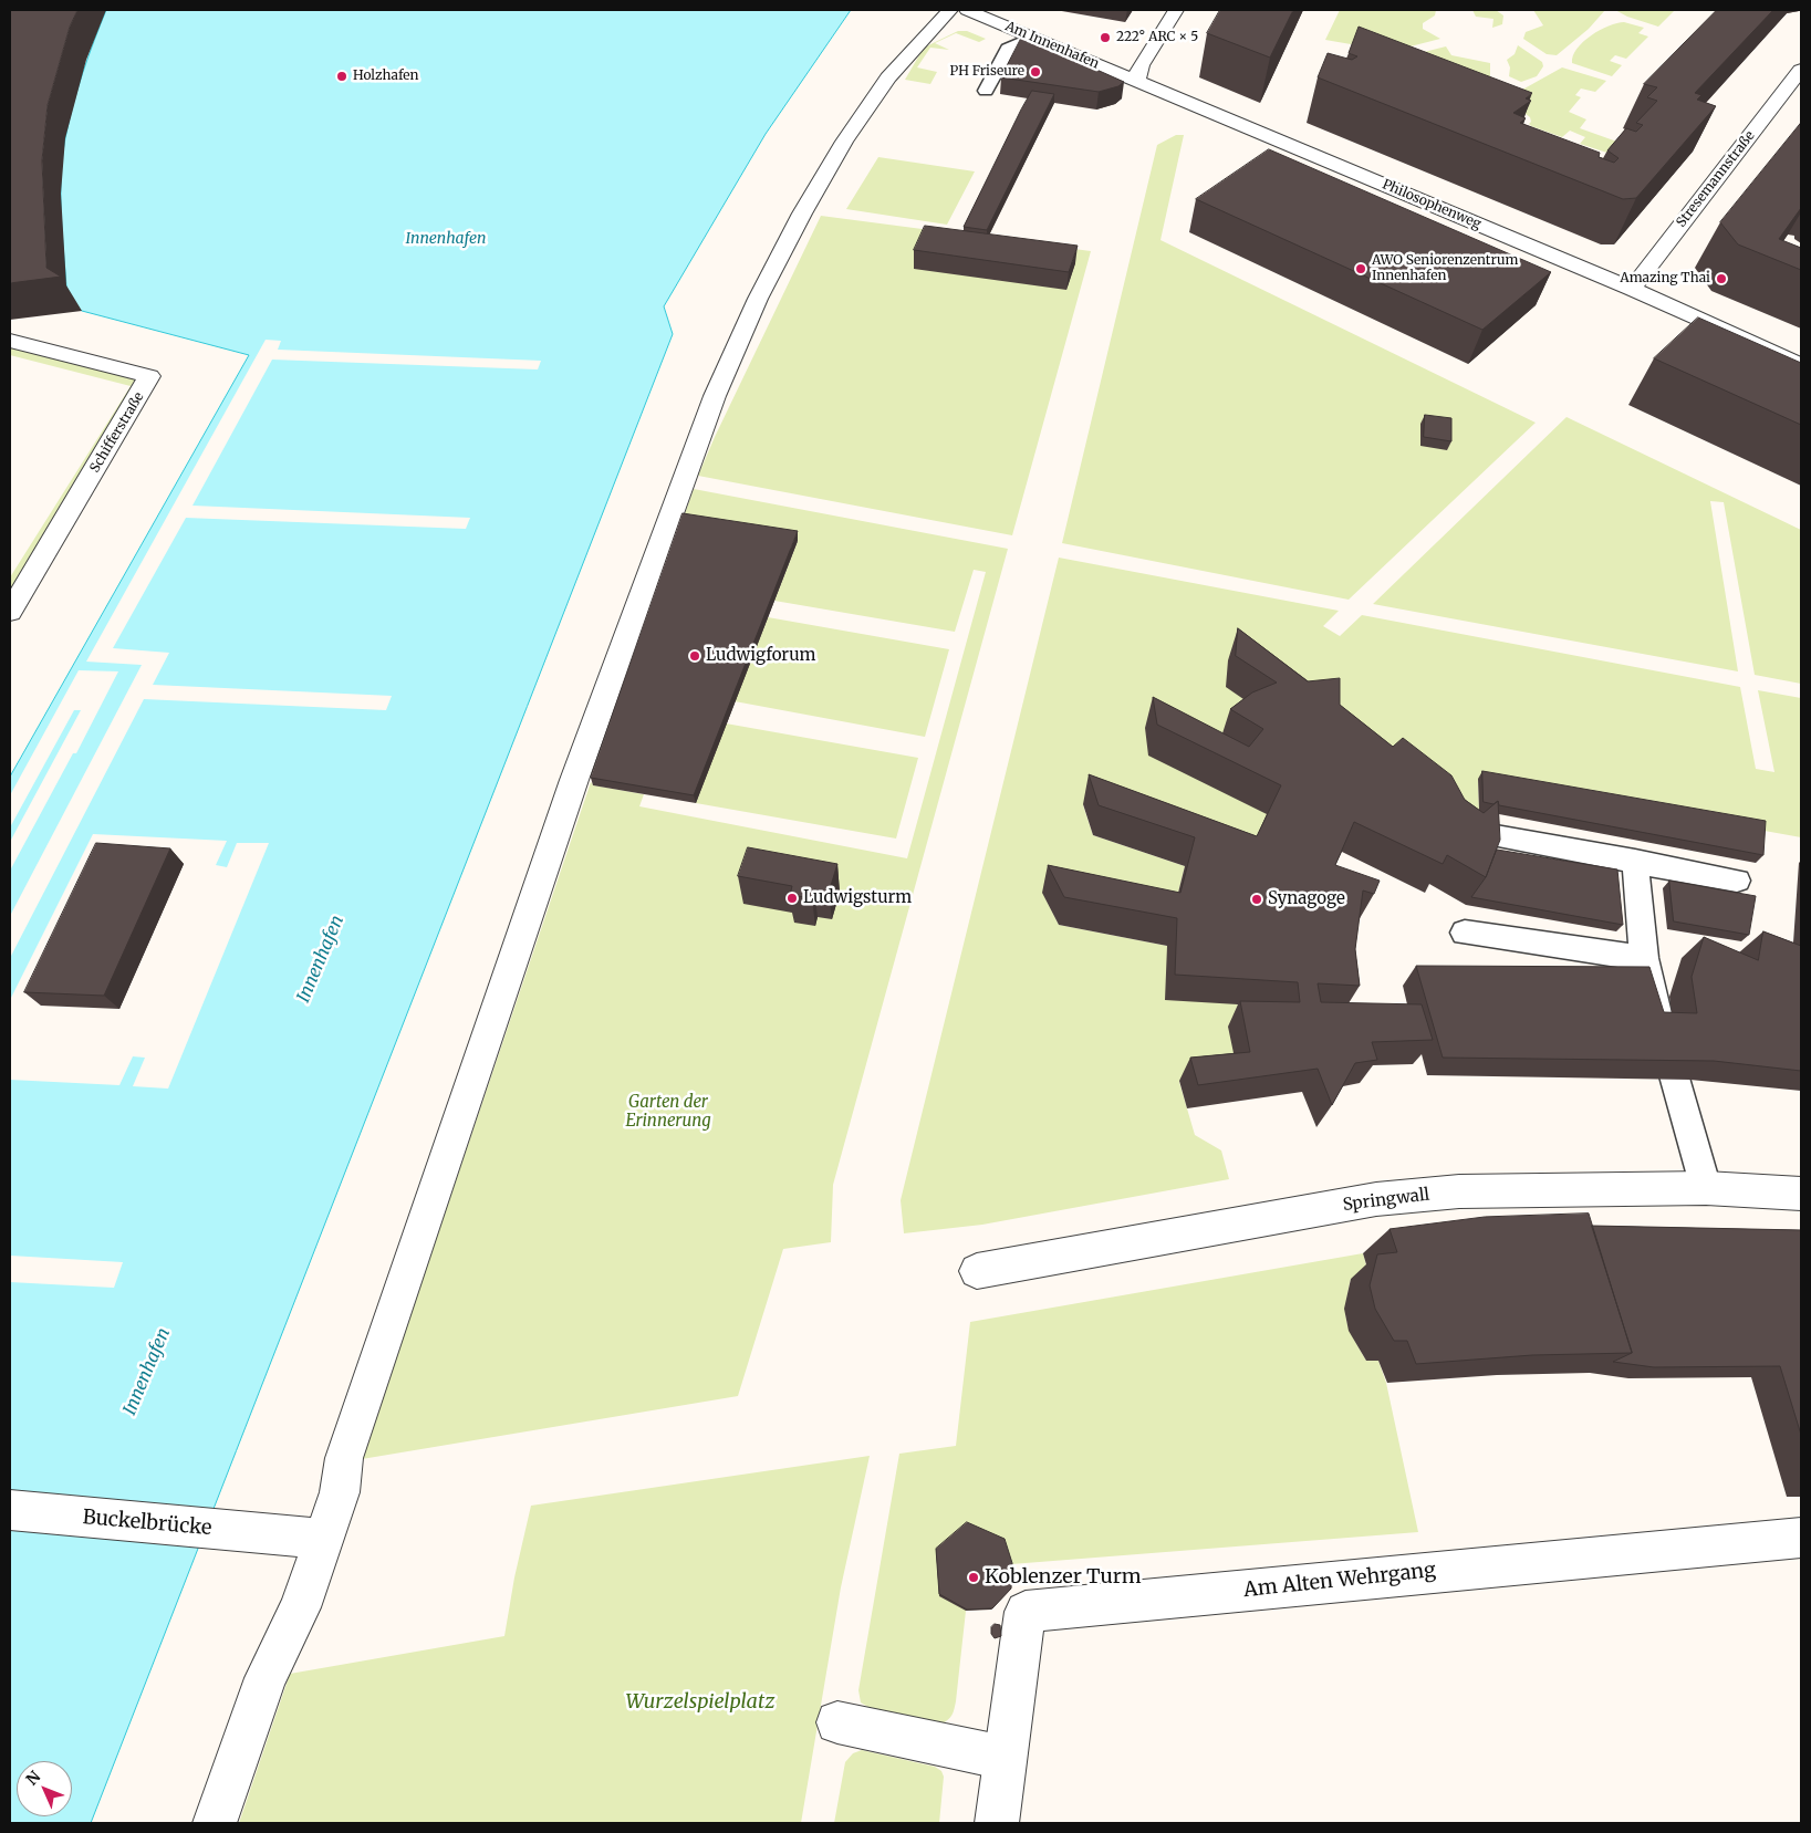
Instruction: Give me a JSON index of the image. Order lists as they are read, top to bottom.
{
  "streets": {
    "street": [
      "Am Innenhafen",
      "Stresemannstraße",
      "Philosophenweg",
      "Schifferstraße",
      "Springwall",
      "Buckelbrücke",
      "Am Alten Wehrgang"
    ]
  },
  "crossings": [
    ["Am Innenhafen", "Philosophenweg"],
    ["Stresemannstraße", "Philosophenweg"]
  ],
  "water": ["Innenhafen"],
  "parks": ["Garten der Erinnerung", "Wurzelspielplatz"],
  "places": [
    "222° ARC × 5",
    "PH Friseure",
    "Holzhafen",
    "AWO Seniorenzentrum Innenhafen",
    "Amazing Thai",
    "Ludwigforum",
    "Ludwigsturm",
    "Synagoge",
    "Koblenzer Turm"
  ],
  "north": "top left"
}
